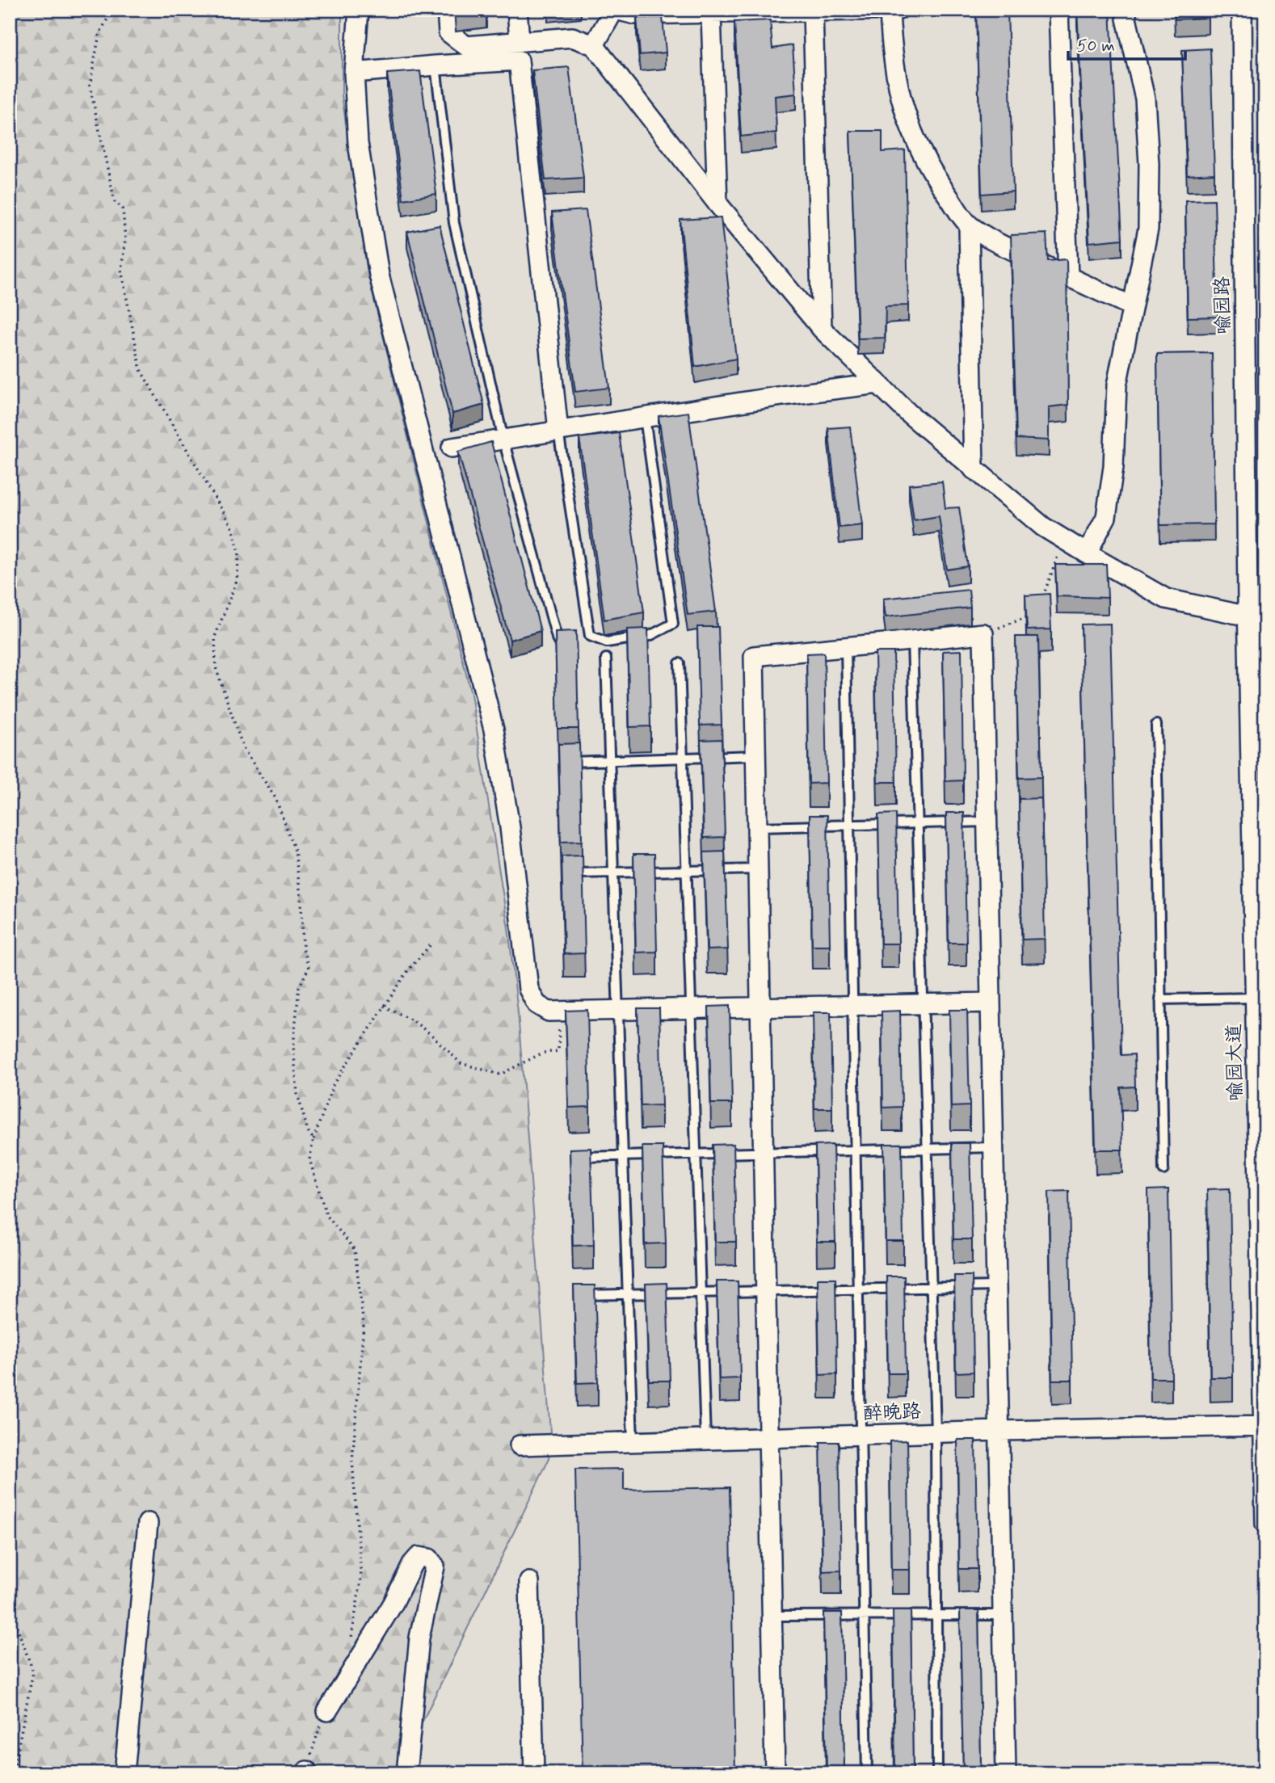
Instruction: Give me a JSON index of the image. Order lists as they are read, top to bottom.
{
  "streets": {
    "street": ["喻园路", "喻园大道", "醉晚路"]
  },
  "crossings": [
    ["喻园路", "喻园大道"],
    ["喻园大道", "醉晚路"]
  ],
  "scale_bar": "50 m"
}
